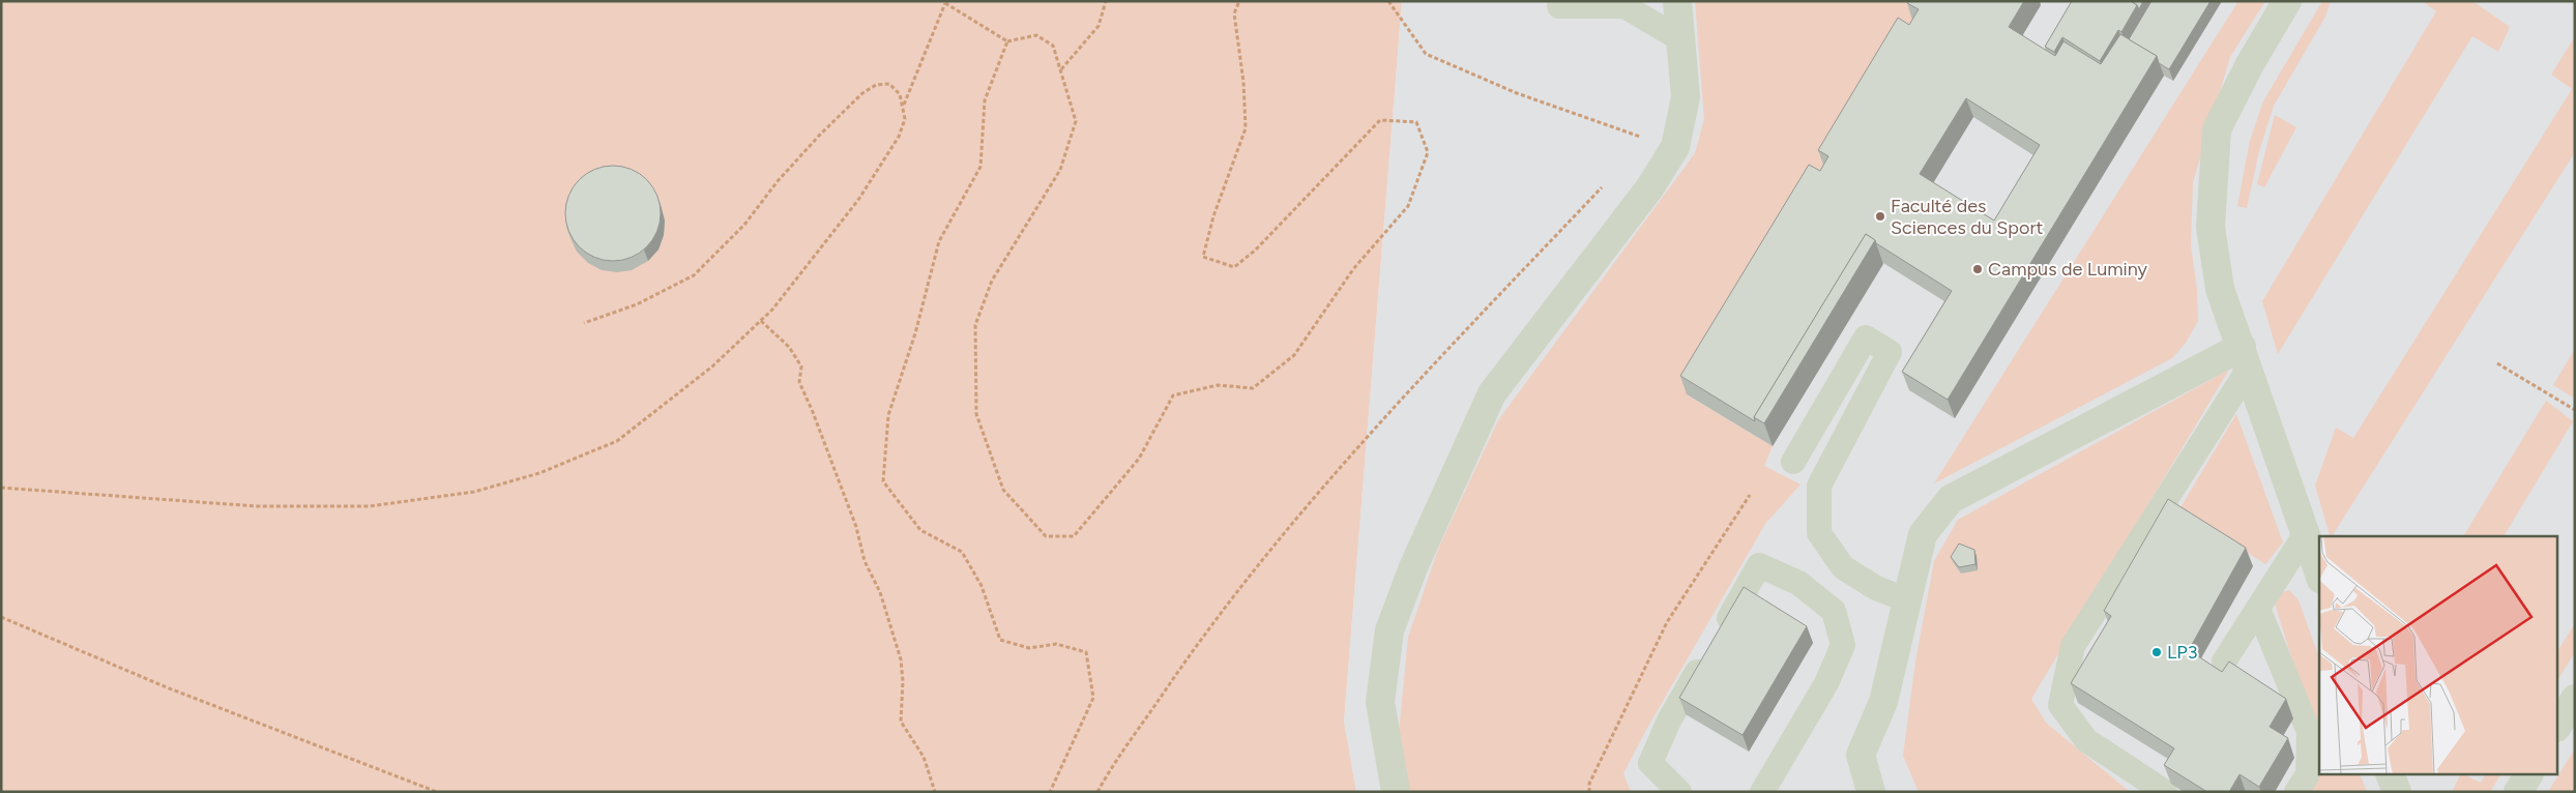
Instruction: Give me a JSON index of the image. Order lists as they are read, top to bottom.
{
  "places": ["Faculté des Sciences du Sport", "Campus de Luminy", "LP3"]
}
